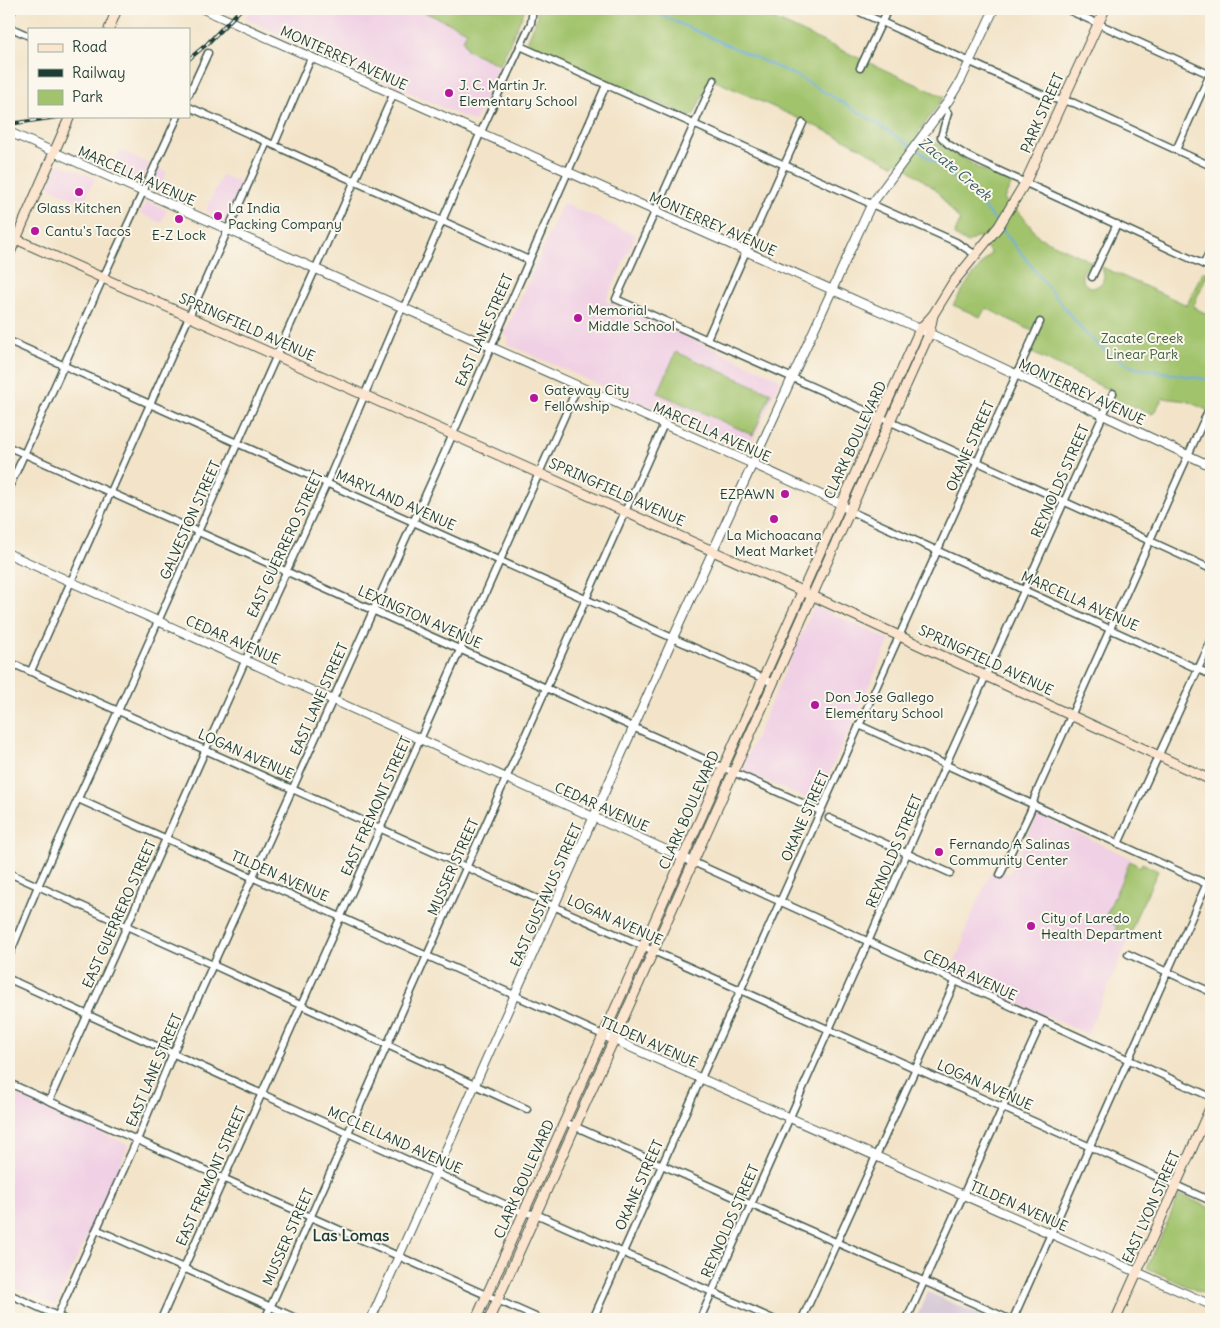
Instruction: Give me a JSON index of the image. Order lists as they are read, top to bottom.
{
  "streets": {
    "main road": [
      "PARK STREET",
      "SPRINGFIELD AVENUE",
      "CLARK BOULEVARD",
      "EAST LYON STREET"
    ],
    "street": [
      "MONTERREY AVENUE",
      "MARCELLA AVENUE",
      "EAST LANE STREET",
      "OKANE STREET",
      "REYNOLDS STREET",
      "MARYLAND AVENUE",
      "GALVESTON STREET",
      "EAST GUERRERO STREET",
      "LEXINGTON AVENUE",
      "CEDAR AVENUE",
      "LOGAN AVENUE",
      "EAST FREMONT STREET",
      "MUSSER STREET",
      "TILDEN AVENUE",
      "EAST GUSTAVUS STREET",
      "MCCLELLAND AVENUE"
    ]
  },
  "crossings": [
    ["MONTERREY AVENUE", "EAST LANE STREET"],
    ["MONTERREY AVENUE", "CLARK BOULEVARD"],
    ["MONTERREY AVENUE", "OKANE STREET"],
    ["MONTERREY AVENUE", "REYNOLDS STREET"],
    ["MONTERREY AVENUE", "GALVESTON STREET"],
    ["MONTERREY AVENUE", "EAST GUERRERO STREET"],
    ["MONTERREY AVENUE", "EAST GUSTAVUS STREET"],
    ["PARK STREET", "CLARK BOULEVARD"],
    ["MARCELLA AVENUE", "EAST LANE STREET"],
    ["MARCELLA AVENUE", "CLARK BOULEVARD"],
    ["MARCELLA AVENUE", "OKANE STREET"],
    ["MARCELLA AVENUE", "REYNOLDS STREET"],
    ["MARCELLA AVENUE", "GALVESTON STREET"],
    ["MARCELLA AVENUE", "EAST GUERRERO STREET"],
    ["MARCELLA AVENUE", "EAST FREMONT STREET"],
    ["MARCELLA AVENUE", "MUSSER STREET"],
    ["MARCELLA AVENUE", "EAST GUSTAVUS STREET"],
    ["SPRINGFIELD AVENUE", "EAST LANE STREET"],
    ["SPRINGFIELD AVENUE", "CLARK BOULEVARD"],
    ["SPRINGFIELD AVENUE", "OKANE STREET"],
    ["SPRINGFIELD AVENUE", "REYNOLDS STREET"],
    ["SPRINGFIELD AVENUE", "GALVESTON STREET"],
    ["SPRINGFIELD AVENUE", "EAST GUERRERO STREET"],
    ["SPRINGFIELD AVENUE", "EAST FREMONT STREET"],
    ["SPRINGFIELD AVENUE", "MUSSER STREET"],
    ["SPRINGFIELD AVENUE", "EAST GUSTAVUS STREET"],
    ["EAST LANE STREET", "MARYLAND AVENUE"],
    ["EAST LANE STREET", "LEXINGTON AVENUE"],
    ["EAST LANE STREET", "CEDAR AVENUE"],
    ["EAST LANE STREET", "LOGAN AVENUE"],
    ["EAST LANE STREET", "TILDEN AVENUE"],
    ["EAST LANE STREET", "MCCLELLAND AVENUE"],
    ["CLARK BOULEVARD", "MARYLAND AVENUE"],
    ["CLARK BOULEVARD", "LEXINGTON AVENUE"],
    ["CLARK BOULEVARD", "CEDAR AVENUE"],
    ["CLARK BOULEVARD", "LOGAN AVENUE"],
    ["CLARK BOULEVARD", "TILDEN AVENUE"],
    ["CLARK BOULEVARD", "MCCLELLAND AVENUE"],
    ["OKANE STREET", "LEXINGTON AVENUE"],
    ["OKANE STREET", "CEDAR AVENUE"],
    ["OKANE STREET", "LOGAN AVENUE"],
    ["OKANE STREET", "TILDEN AVENUE"],
    ["OKANE STREET", "MCCLELLAND AVENUE"],
    ["REYNOLDS STREET", "CEDAR AVENUE"],
    ["REYNOLDS STREET", "LOGAN AVENUE"],
    ["REYNOLDS STREET", "TILDEN AVENUE"],
    ["REYNOLDS STREET", "MCCLELLAND AVENUE"],
    ["MARYLAND AVENUE", "GALVESTON STREET"],
    ["MARYLAND AVENUE", "EAST GUERRERO STREET"],
    ["MARYLAND AVENUE", "EAST FREMONT STREET"],
    ["MARYLAND AVENUE", "MUSSER STREET"],
    ["MARYLAND AVENUE", "EAST GUSTAVUS STREET"],
    ["GALVESTON STREET", "LEXINGTON AVENUE"],
    ["GALVESTON STREET", "CEDAR AVENUE"],
    ["GALVESTON STREET", "LOGAN AVENUE"],
    ["GALVESTON STREET", "TILDEN AVENUE"],
    ["EAST GUERRERO STREET", "LEXINGTON AVENUE"],
    ["EAST GUERRERO STREET", "CEDAR AVENUE"],
    ["EAST GUERRERO STREET", "LOGAN AVENUE"],
    ["EAST GUERRERO STREET", "TILDEN AVENUE"],
    ["EAST GUERRERO STREET", "MCCLELLAND AVENUE"],
    ["LEXINGTON AVENUE", "EAST FREMONT STREET"],
    ["LEXINGTON AVENUE", "MUSSER STREET"],
    ["LEXINGTON AVENUE", "EAST GUSTAVUS STREET"],
    ["CEDAR AVENUE", "EAST FREMONT STREET"],
    ["CEDAR AVENUE", "MUSSER STREET"],
    ["CEDAR AVENUE", "EAST GUSTAVUS STREET"],
    ["LOGAN AVENUE", "EAST FREMONT STREET"],
    ["LOGAN AVENUE", "MUSSER STREET"],
    ["LOGAN AVENUE", "EAST GUSTAVUS STREET"],
    ["LOGAN AVENUE", "EAST LYON STREET"],
    ["EAST FREMONT STREET", "TILDEN AVENUE"],
    ["EAST FREMONT STREET", "MCCLELLAND AVENUE"],
    ["MUSSER STREET", "TILDEN AVENUE"],
    ["MUSSER STREET", "MCCLELLAND AVENUE"],
    ["TILDEN AVENUE", "EAST GUSTAVUS STREET"],
    ["TILDEN AVENUE", "EAST LYON STREET"],
    ["EAST GUSTAVUS STREET", "MCCLELLAND AVENUE"]
  ],
  "districts": ["Las Lomas"],
  "water": ["Zacate Creek"],
  "parks": ["Zacate Creek Linear Park"],
  "places": [
    "J. C. Martin Jr. Elementary School",
    "Glass Kitchen",
    "La India Packing Company",
    "E-Z Lock",
    "Cantu's Tacos",
    "Memorial Middle School",
    "Gateway City Fellowship",
    "EZPAWN",
    "La Michoacana Meat Market",
    "Don Jose Gallego Elementary School",
    "Fernando A Salinas Community Center",
    "City of Laredo Health Department"
  ],
  "legend": ["Road", "Railway", "Park"]
}
